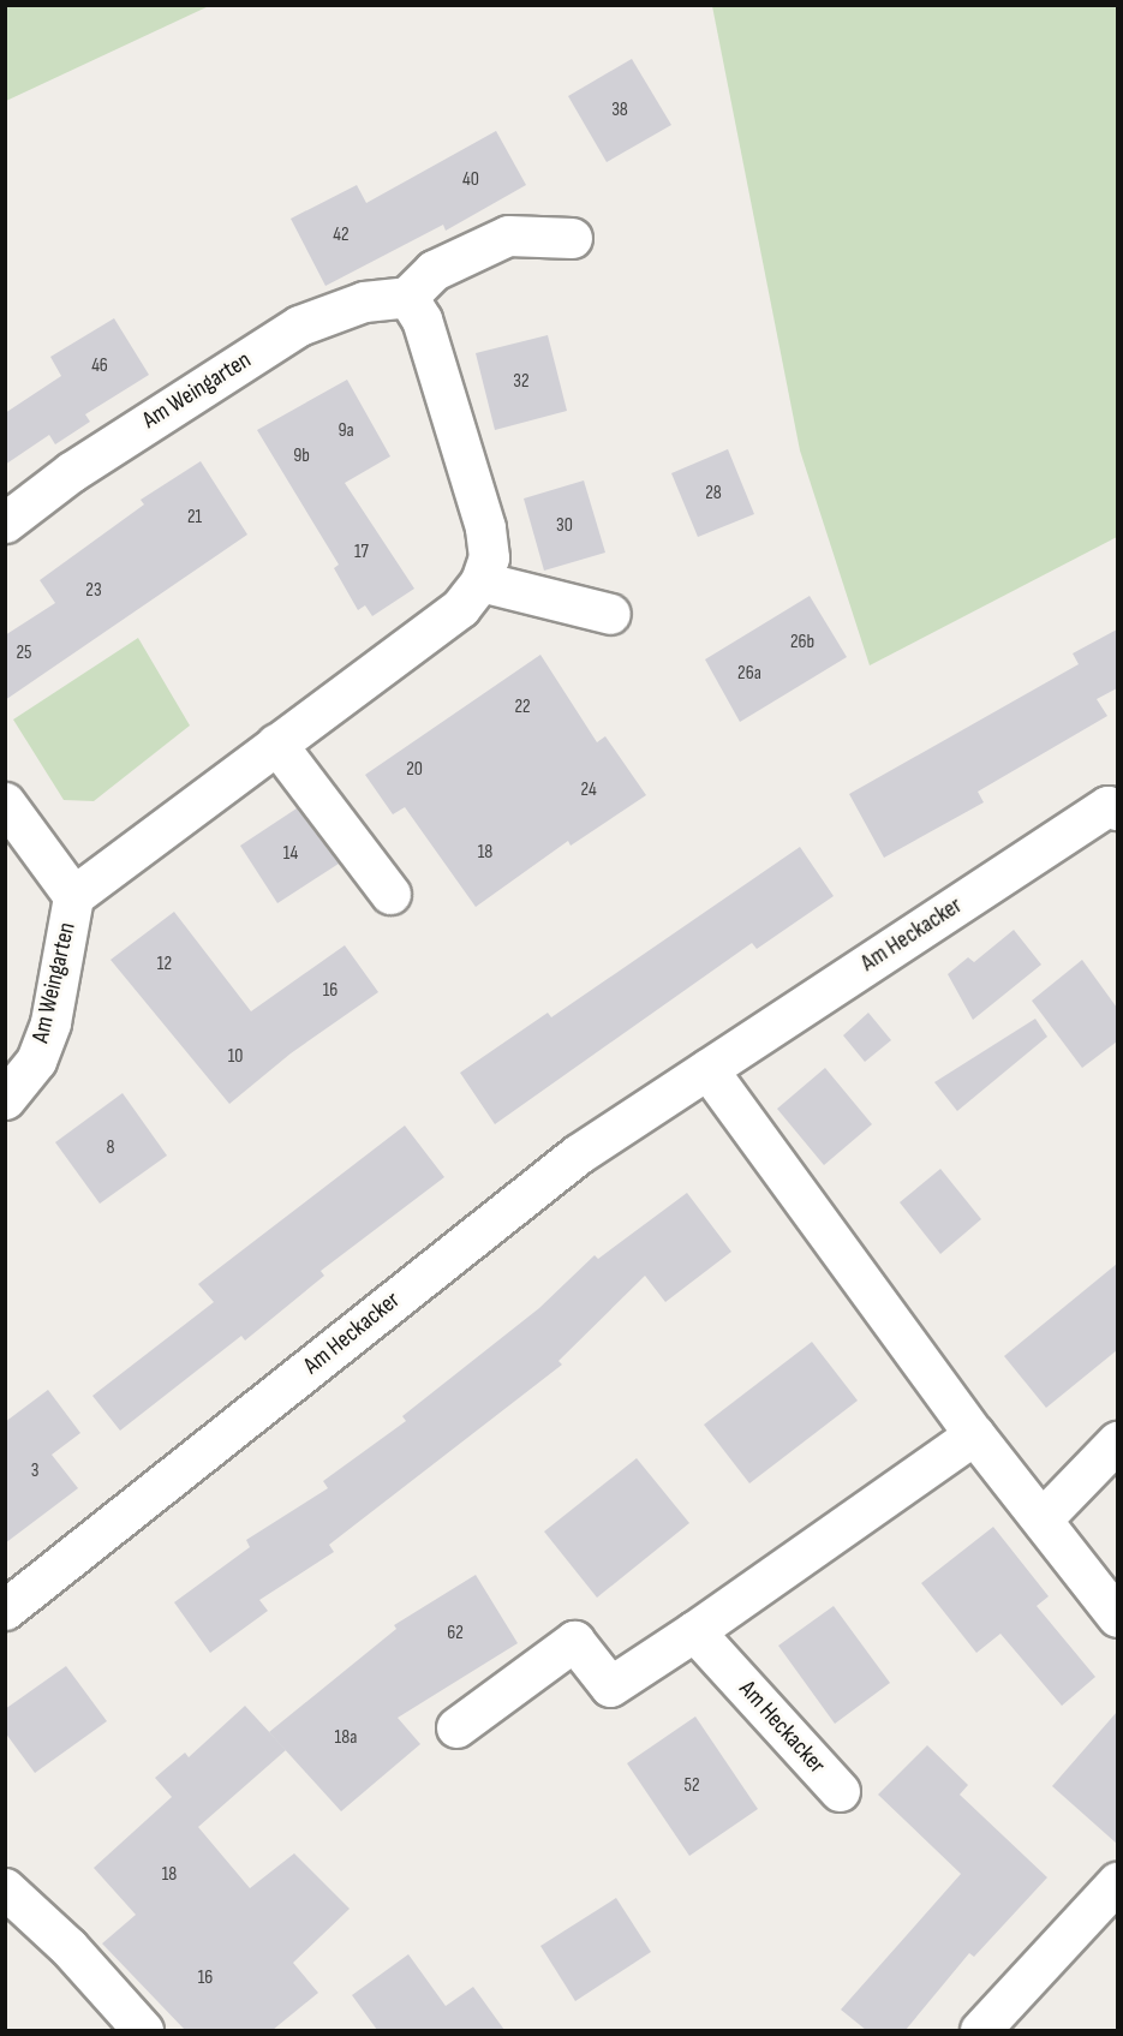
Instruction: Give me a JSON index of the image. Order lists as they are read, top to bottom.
{
  "streets": {
    "street": ["Am Weingarten", "Am Heckacker"]
  },
  "house_numbers": [
    "38",
    "40",
    "42",
    "46",
    "32",
    "9a",
    "9b",
    "28",
    "21",
    "30",
    "17",
    "23",
    "26b",
    "25",
    "26a",
    "22",
    "20",
    "24",
    "18",
    "14",
    "12",
    "16",
    "10",
    "8",
    "3",
    "62",
    "18a",
    "52",
    "18",
    "16"
  ]
}
